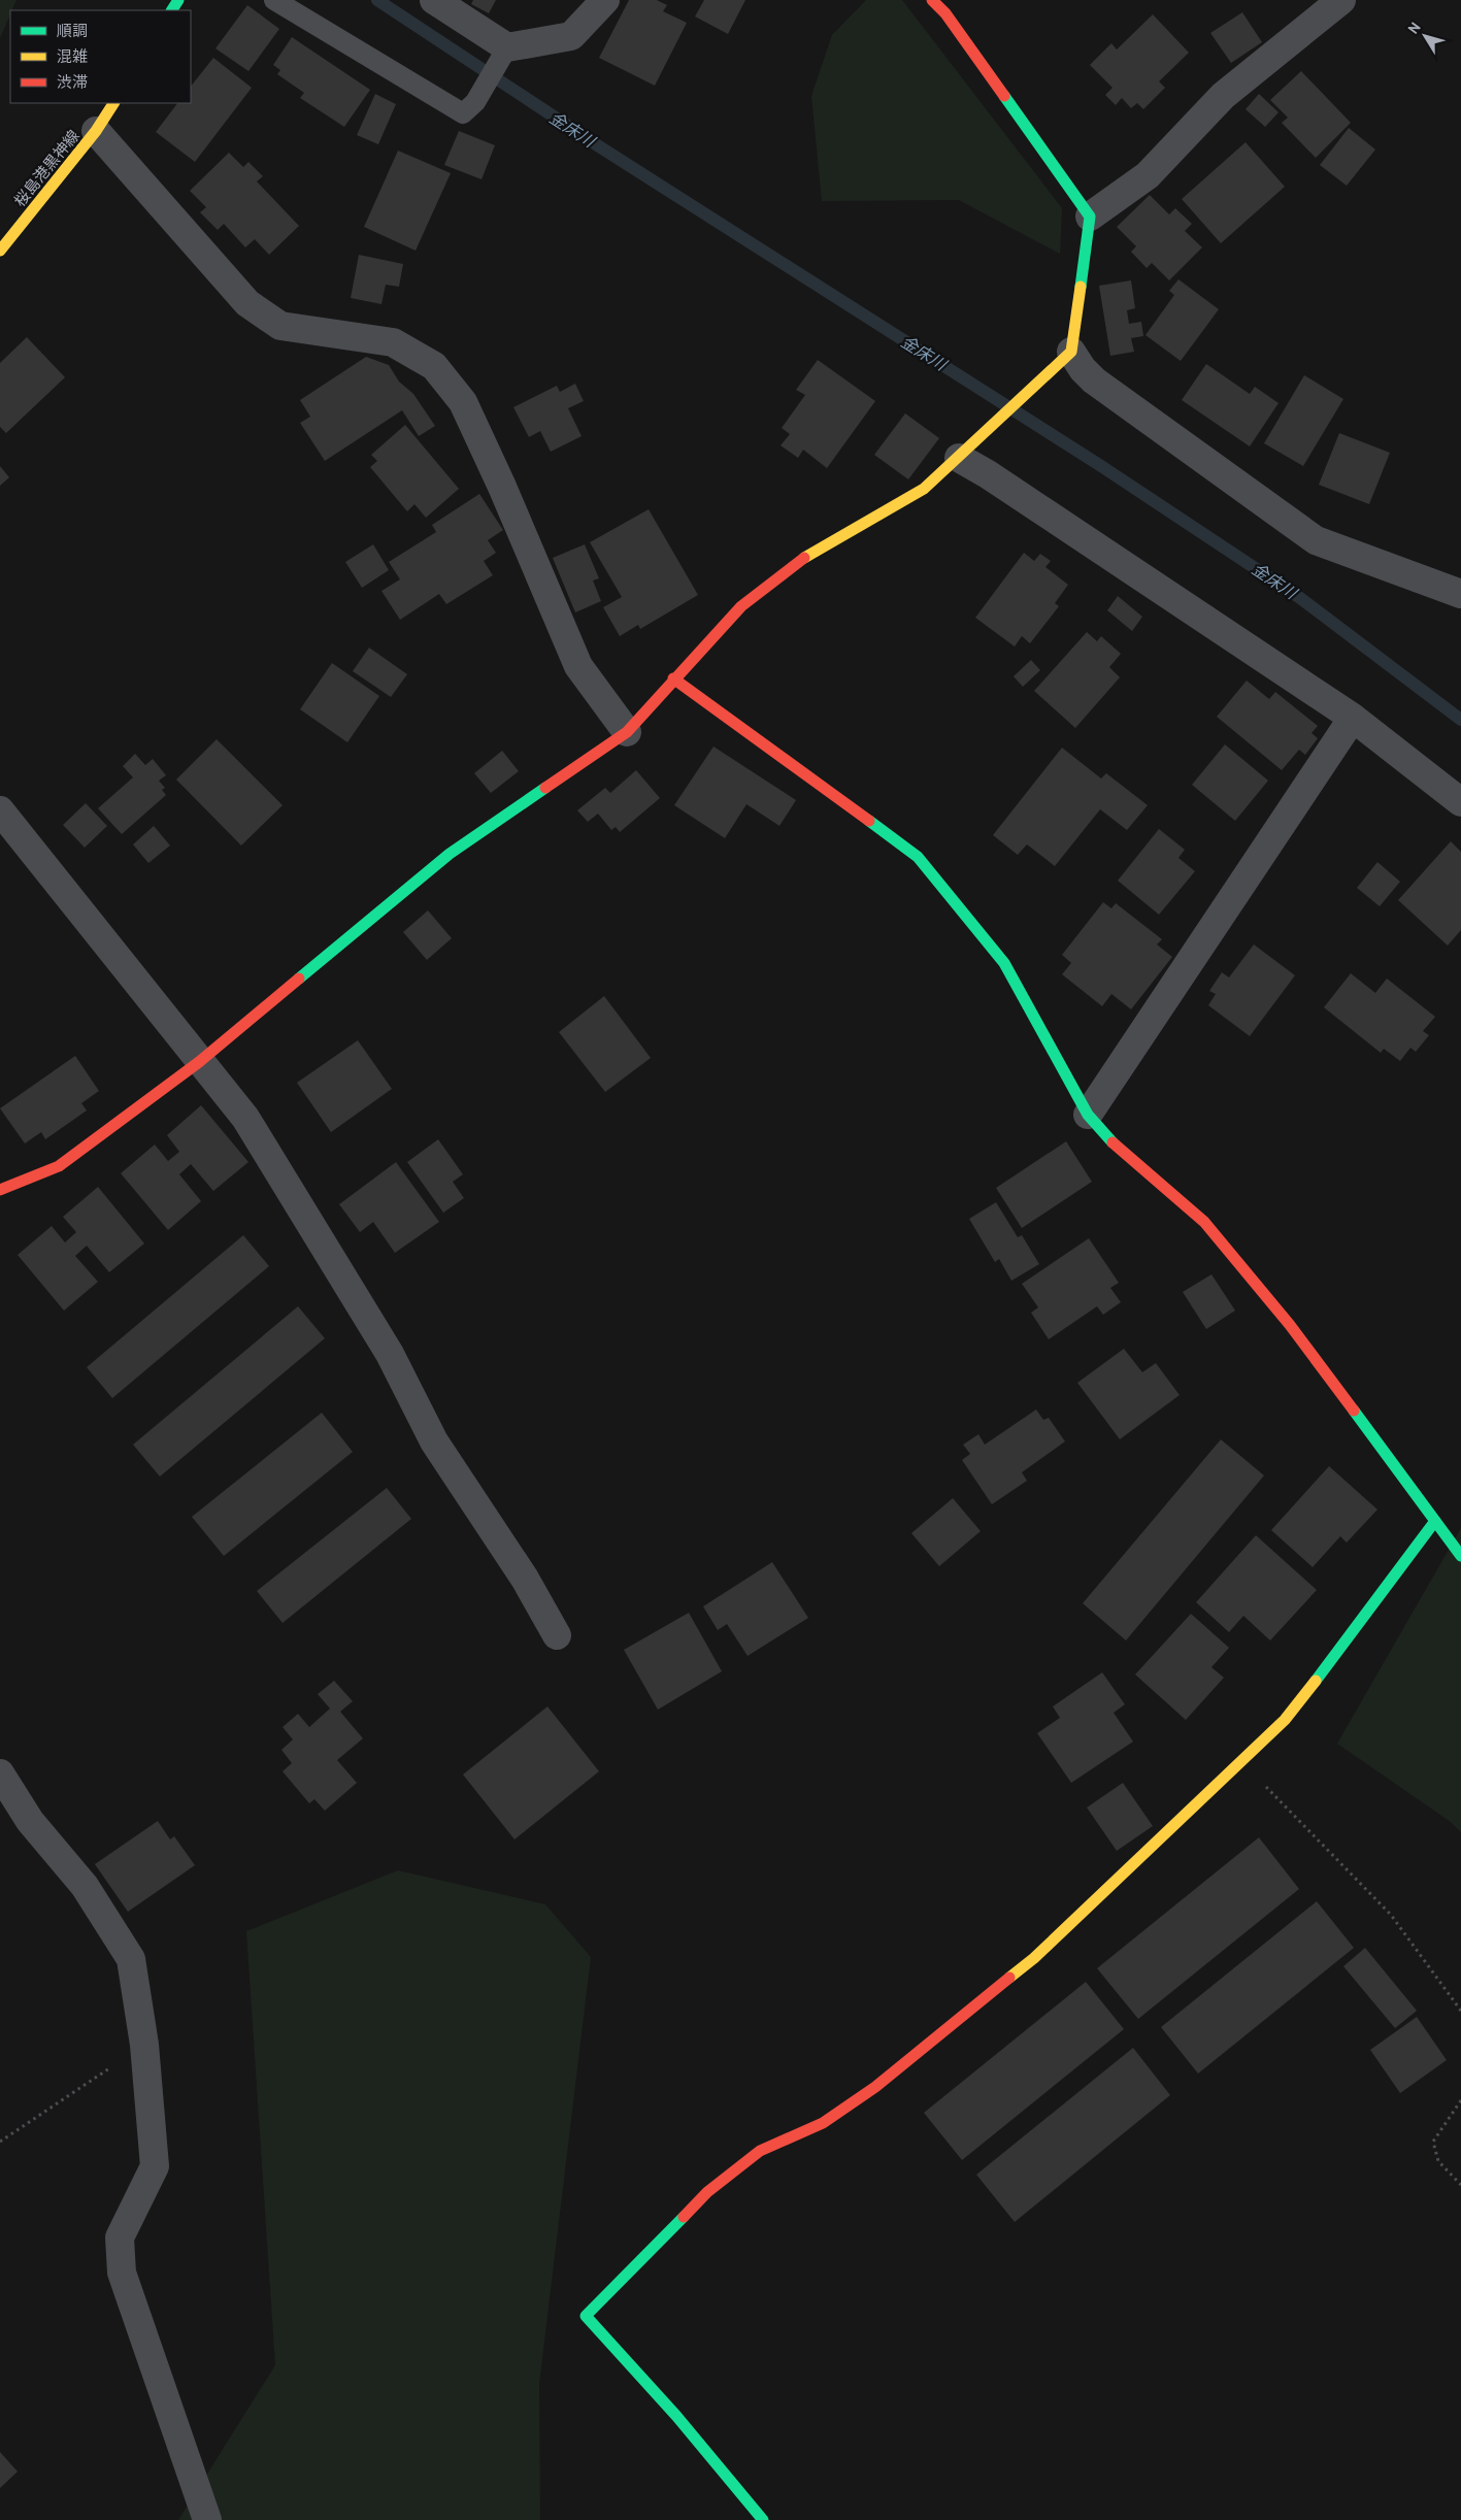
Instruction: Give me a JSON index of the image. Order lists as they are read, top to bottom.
{
  "streets": {
    "street": ["桜島港黒神線"]
  },
  "water": ["金床川"],
  "legend": ["順調", "混雑", "渋滞"],
  "north": "top left"
}
